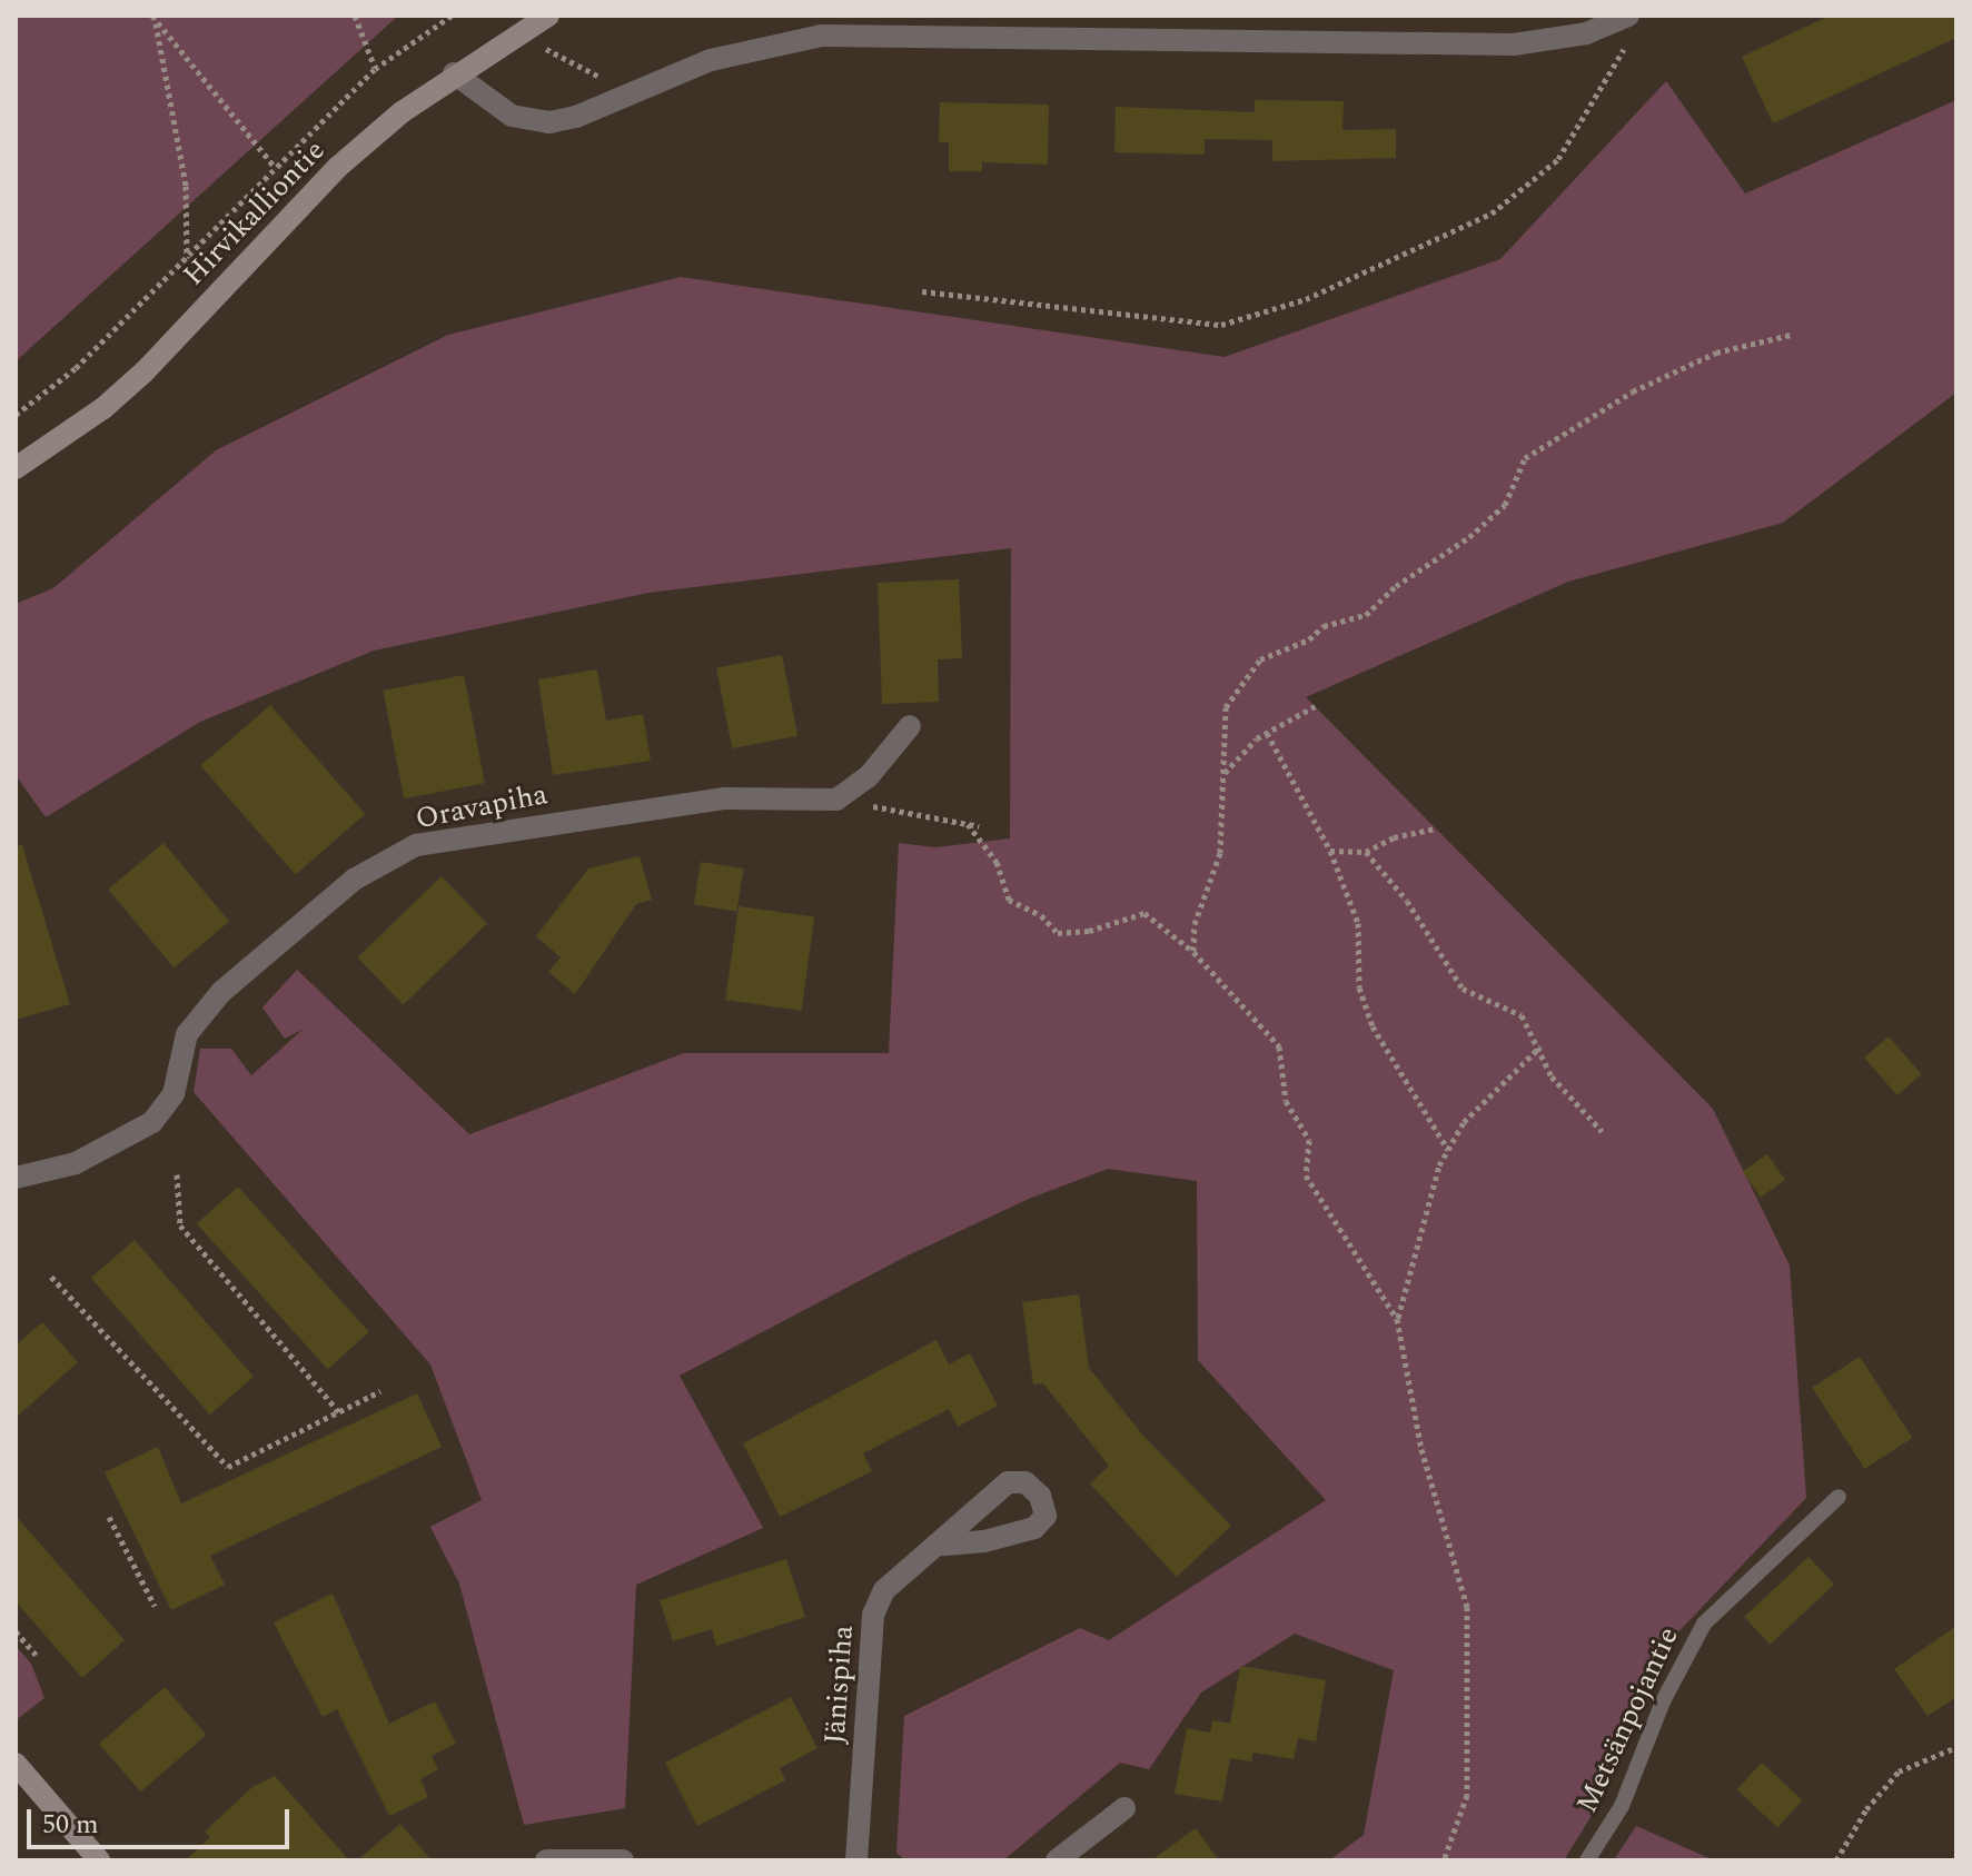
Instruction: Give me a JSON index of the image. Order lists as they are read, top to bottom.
{
  "streets": {
    "street": ["Hirvikalliontie", "Oravapiha", "Jänispiha"],
    "lane": ["Metsänpojantie"]
  },
  "scale_bar": "50 m"
}
